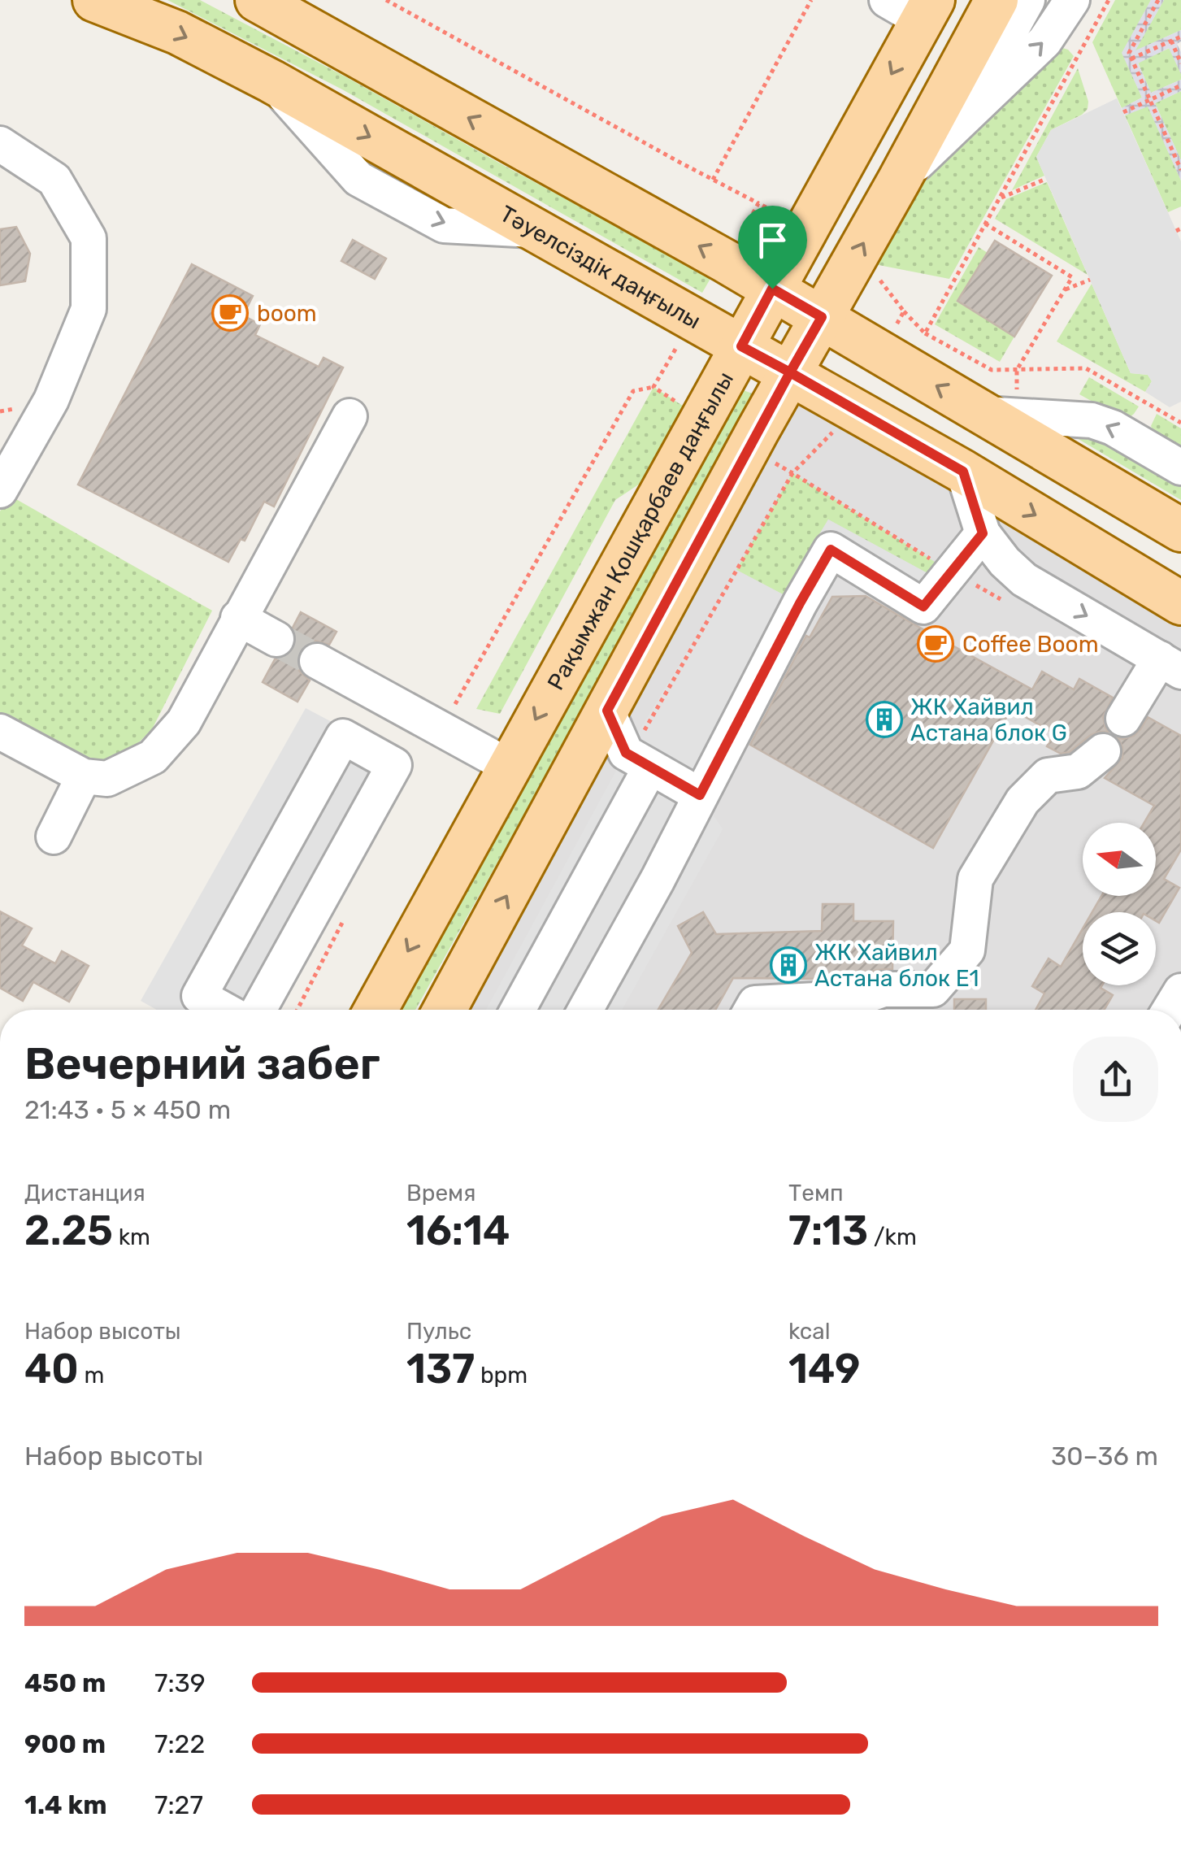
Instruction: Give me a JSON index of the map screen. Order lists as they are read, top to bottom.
{
  "streets": {
    "main road": ["Тәуелсіздік даңғылы", "Рақымжан Қошқарбаев даңғылы"]
  },
  "crossings": [
    ["Тәуелсіздік даңғылы", "Рақымжан Қошқарбаев даңғылы"]
  ],
  "places": {
    "cafe": ["boom", "Coffee Boom"],
    "building": ["ЖК Хайвил Астана блок G", "ЖК Хайвил Астана блок E1"]
  },
  "north": "left",
  "page": {
    "heading": ["Вечерний забег", "21:43 · 5 × 450 m"],
    "stats": [
      ["Дистанция", "2.25 km"],
      ["Время", "16:14"],
      ["Темп", "7:13 /km"],
      ["Набор высоты", "40 m"],
      ["Пульс", "137 bpm"],
      ["kcal", "149"]
    ],
    "chart": ["Набор высоты", "30–36 m"],
    "list": [
      {
        "name": "450 m",
        "note": "7:39"
      },
      {
        "name": "900 m",
        "note": "7:22"
      },
      {
        "name": "1.4 km",
        "note": "7:27"
      }
    ]
  }
}
